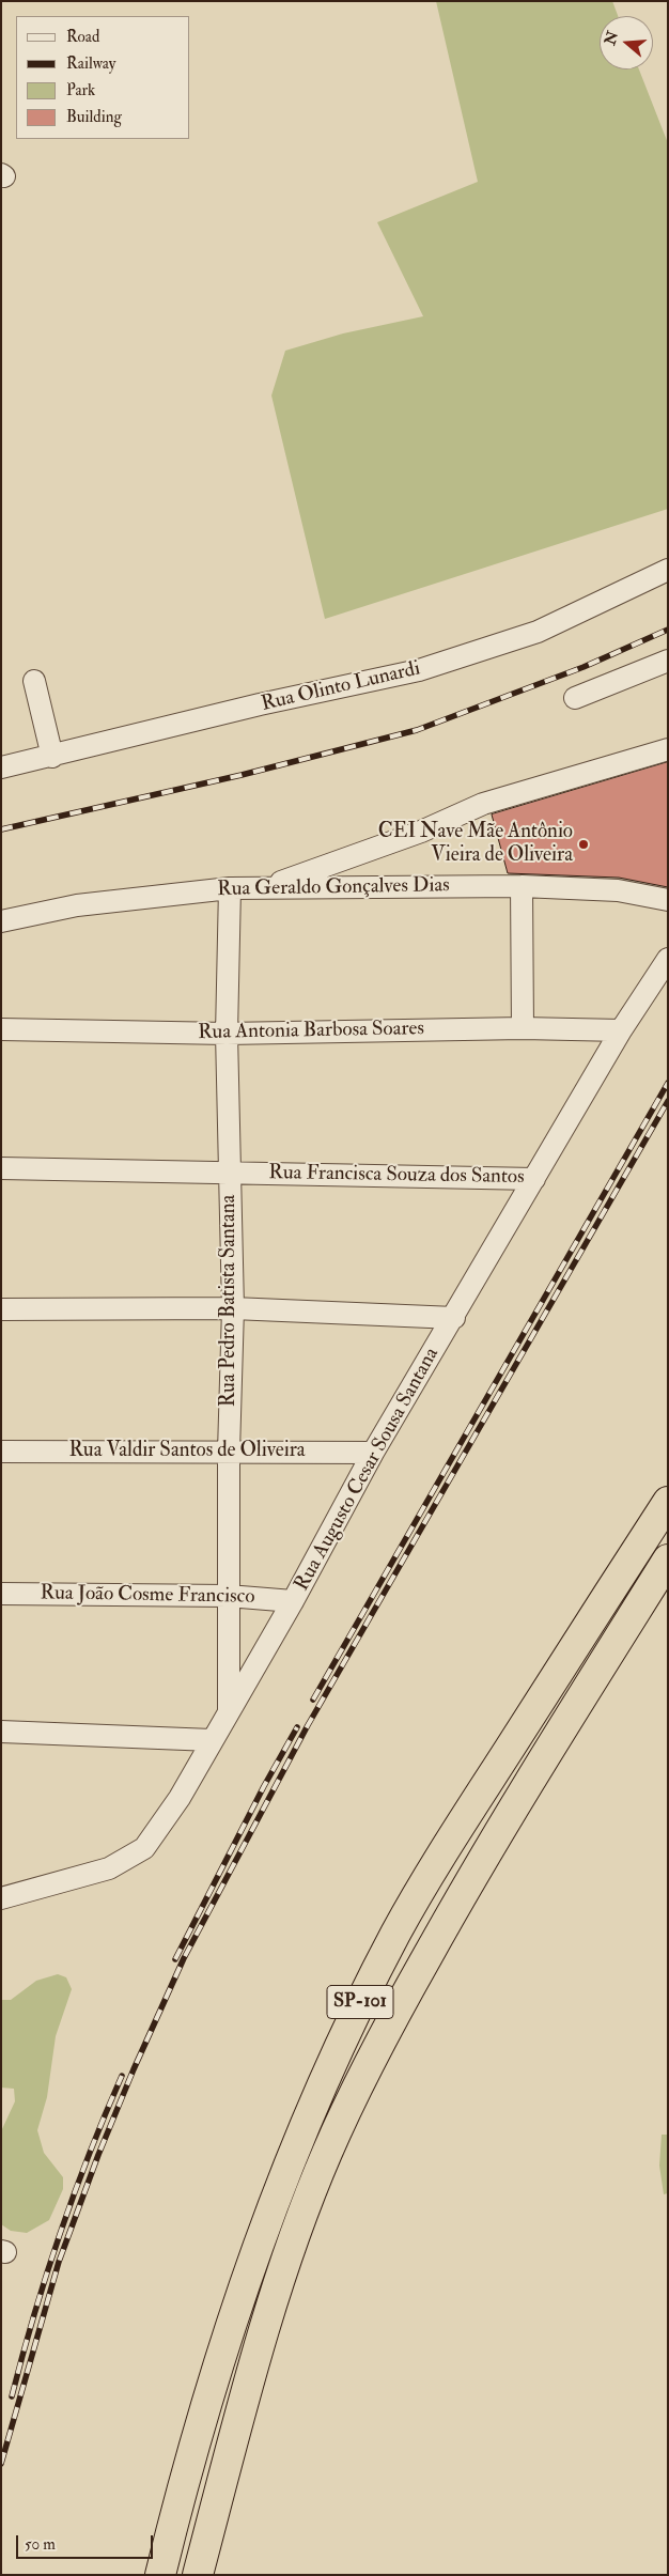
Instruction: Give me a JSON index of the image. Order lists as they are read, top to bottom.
{
  "streets": {
    "highway": ["SP-101"],
    "street": [
      "Rua Olinto Lunardi",
      "Rua Geraldo Gonçalves Dias",
      "Rua Antonia Barbosa Soares",
      "Rua Francisca Souza dos Santos",
      "Rua Pedro Batista Santana",
      "Rua Valdir Santos de Oliveira",
      "Rua Augusto Cesar Sousa Santana",
      "Rua João Cosme Francisco"
    ]
  },
  "crossings": [
    ["Rua Geraldo Gonçalves Dias", "Rua Pedro Batista Santana"],
    ["Rua Antonia Barbosa Soares", "Rua Pedro Batista Santana"],
    ["Rua Antonia Barbosa Soares", "Rua Augusto Cesar Sousa Santana"],
    ["Rua Francisca Souza dos Santos", "Rua Pedro Batista Santana"],
    ["Rua Francisca Souza dos Santos", "Rua Augusto Cesar Sousa Santana"],
    ["Rua Pedro Batista Santana", "Rua Valdir Santos de Oliveira"],
    ["Rua Pedro Batista Santana", "Rua Augusto Cesar Sousa Santana"],
    ["Rua Pedro Batista Santana", "Rua João Cosme Francisco"],
    ["Rua Valdir Santos de Oliveira", "Rua Augusto Cesar Sousa Santana"],
    ["Rua Augusto Cesar Sousa Santana", "Rua João Cosme Francisco"]
  ],
  "places": ["CEI Nave Mãe Antônio Vieira de Oliveira"],
  "legend": [
    "Road",
    "Railway",
    "Park",
    "Building"
  ],
  "scale_bar": "50 m",
  "north": "left"
}
